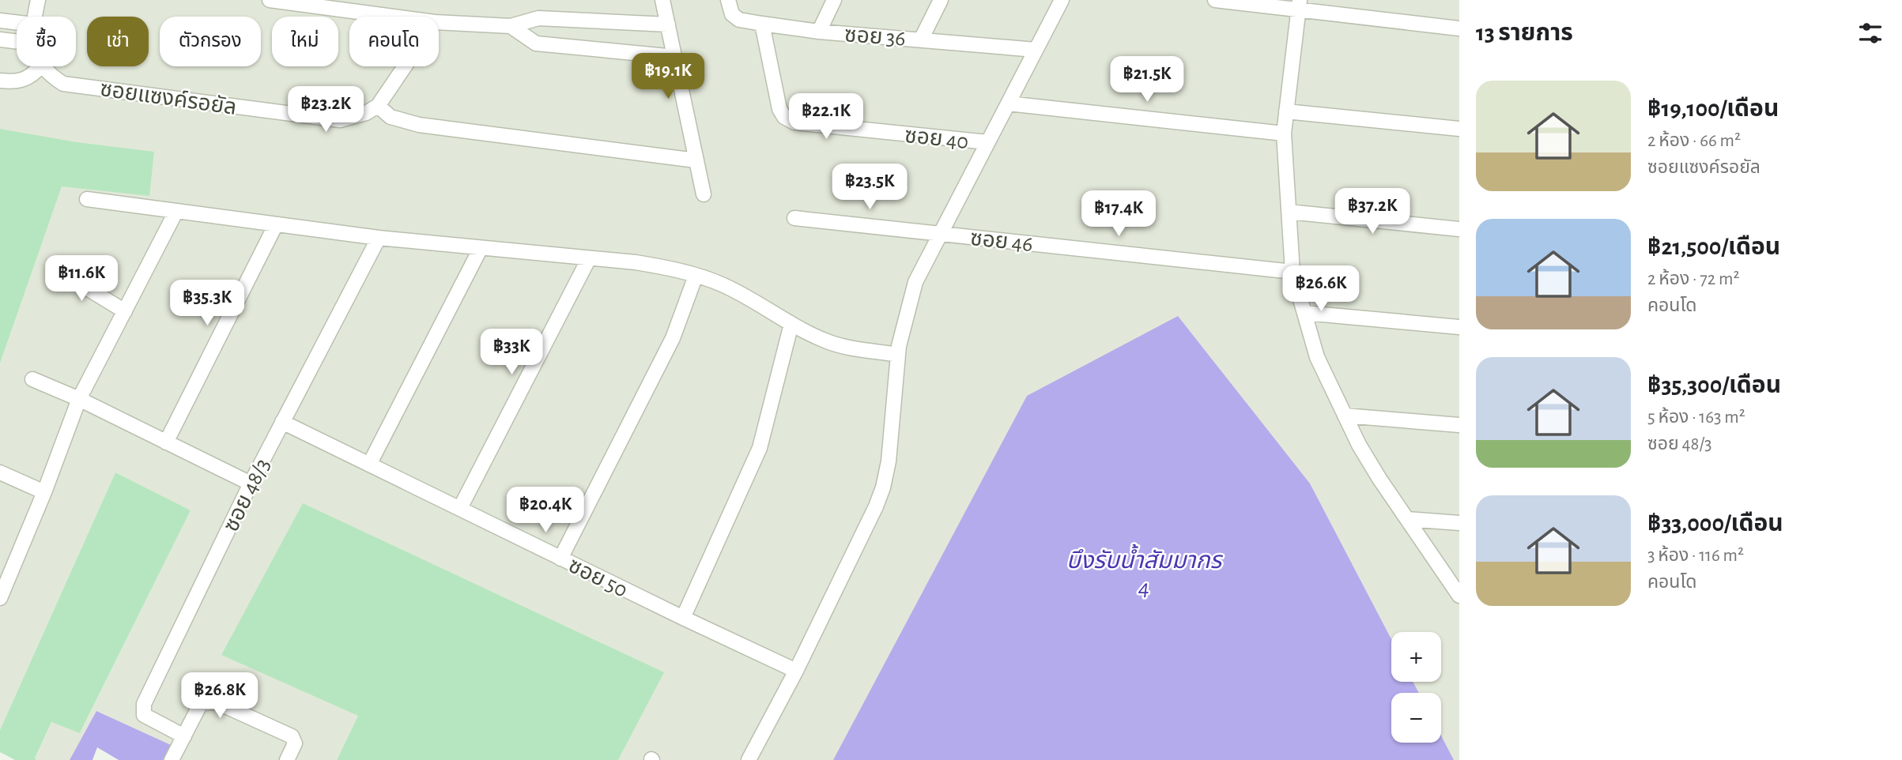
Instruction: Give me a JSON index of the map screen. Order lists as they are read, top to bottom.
{
  "streets": {
    "street": [
      "ซอย 36",
      "ซอยแซงค์รอยัล",
      "ซอย 40",
      "ซอย 46",
      "ซอย 48/3",
      "ซอย 50"
    ]
  },
  "crossings": [
    ["ซอย 36", "ซอย 40"],
    ["ซอย 48/3", "ซอย 50"]
  ],
  "water": ["บึงรับน้ำสัมมากร 4"],
  "page": {
    "heading": "13 รายการ",
    "chip": [
      "ซื้อ",
      "เช่า",
      "ตัวกรอง",
      "ใหม่",
      "คอนโด"
    ],
    "price": [
      "฿19.1K",
      "฿21.5K",
      "฿23.2K",
      "฿22.1K",
      "฿23.5K",
      "฿37.2K",
      "฿17.4K",
      "฿11.6K",
      "฿26.6K",
      "฿35.3K",
      "฿33K",
      "฿20.4K",
      "฿26.8K"
    ],
    "list": [
      {
        "name": "฿19,100/เดือน",
        "note": "2 ห้อง · 66 m² · ซอยแซงค์รอยัล"
      },
      {
        "name": "฿21,500/เดือน",
        "note": "2 ห้อง · 72 m² · คอนโด"
      },
      {
        "name": "฿35,300/เดือน",
        "note": "5 ห้อง · 163 m² · ซอย 48/3"
      },
      {
        "name": "฿33,000/เดือน",
        "note": "3 ห้อง · 116 m² · คอนโด"
      }
    ],
    "map_buttons": ["+", "−"]
  }
}
